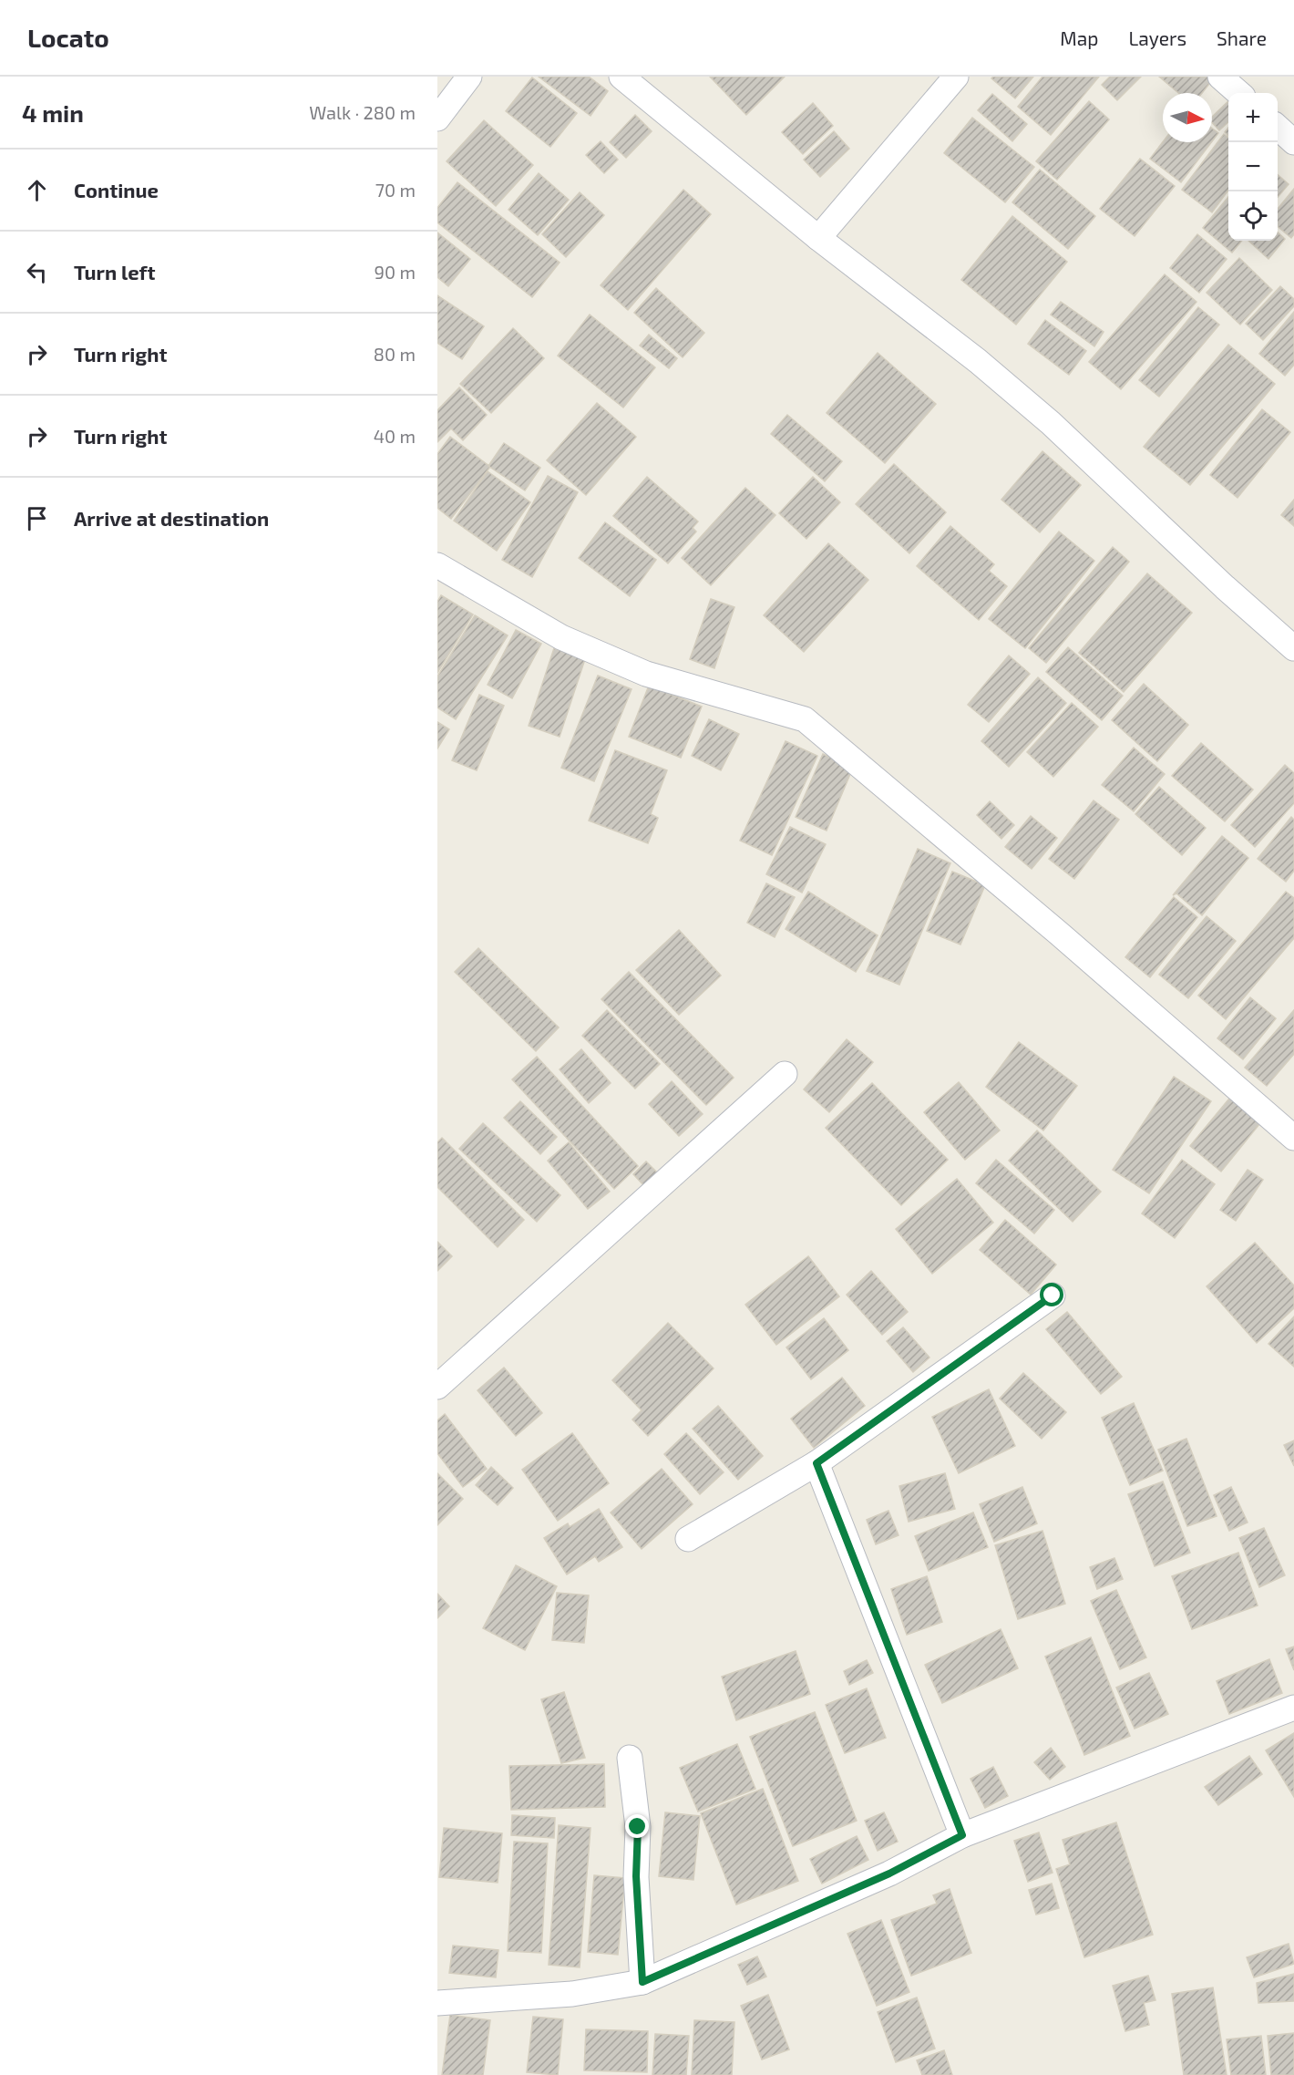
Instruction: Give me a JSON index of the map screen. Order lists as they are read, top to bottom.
{
  "north": "right",
  "page": {
    "header": "Locato",
    "nav": ["Map", "Layers", "Share"],
    "heading": ["4 min", "Walk · 280 m"],
    "map_buttons": ["+", "−"],
    "list": [
      ["Continue", "70 m"],
      ["Turn left", "90 m"],
      ["Turn right", "80 m"],
      ["Turn right", "40 m"],
      "Arrive at destination"
    ]
  }
}
